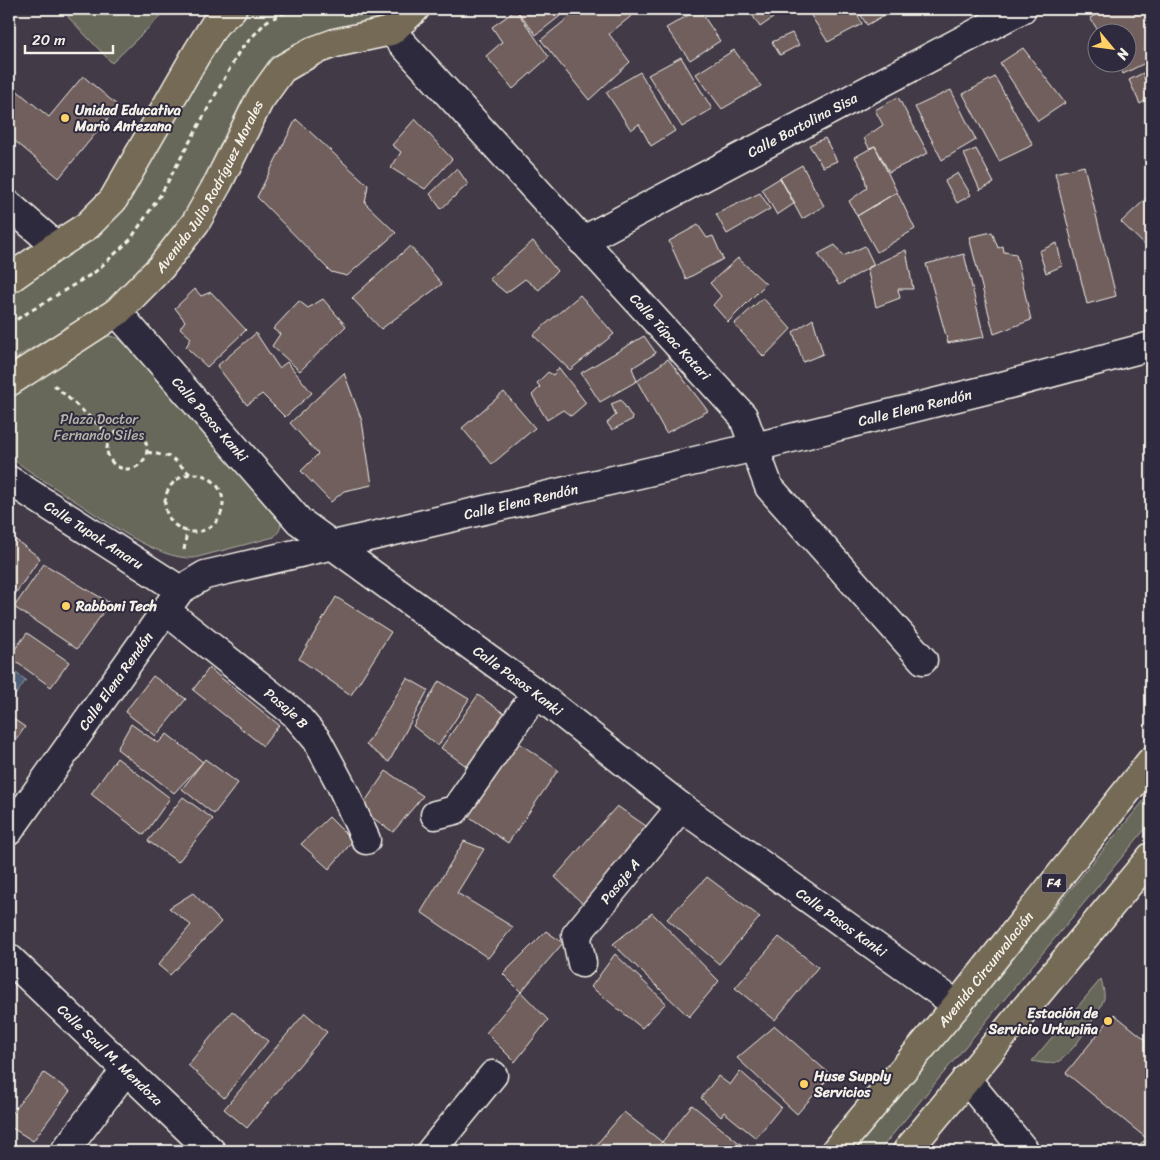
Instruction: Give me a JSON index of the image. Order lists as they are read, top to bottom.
{
  "streets": {
    "main road": ["Avenida Julio Rodríguez Morales", "F4", "Avenida Circunvalación"],
    "street": [
      "Calle Bartolina Sisa",
      "Calle Túpac Katari",
      "Calle Elena Rendón",
      "Calle Pasos Kanki",
      "Calle Tupak Amaru",
      "Pasaje B",
      "Pasaje A",
      "Calle Saul M. Mendoza"
    ]
  },
  "crossings": [
    ["Calle Bartolina Sisa", "Calle Túpac Katari"],
    ["Avenida Julio Rodríguez Morales", "Calle Túpac Katari"],
    ["Avenida Julio Rodríguez Morales", "Calle Pasos Kanki"],
    ["Calle Túpac Katari", "Calle Elena Rendón"],
    ["Calle Elena Rendón", "Calle Pasos Kanki"],
    ["Calle Elena Rendón", "Calle Tupak Amaru"],
    ["Calle Elena Rendón", "Pasaje B"],
    ["Calle Pasos Kanki", "Pasaje A"],
    ["Calle Pasos Kanki", "Avenida Circunvalación"],
    ["Calle Tupak Amaru", "Pasaje B"]
  ],
  "parks": ["Plaza Doctor Fernando Siles"],
  "places": [
    "Unidad Educativa Mario Antezana",
    "Rabboni Tech",
    "Estación de Servicio Urkupiña",
    "Huse Supply Servicios"
  ],
  "scale_bar": "20 m",
  "north": "bottom right"
}
